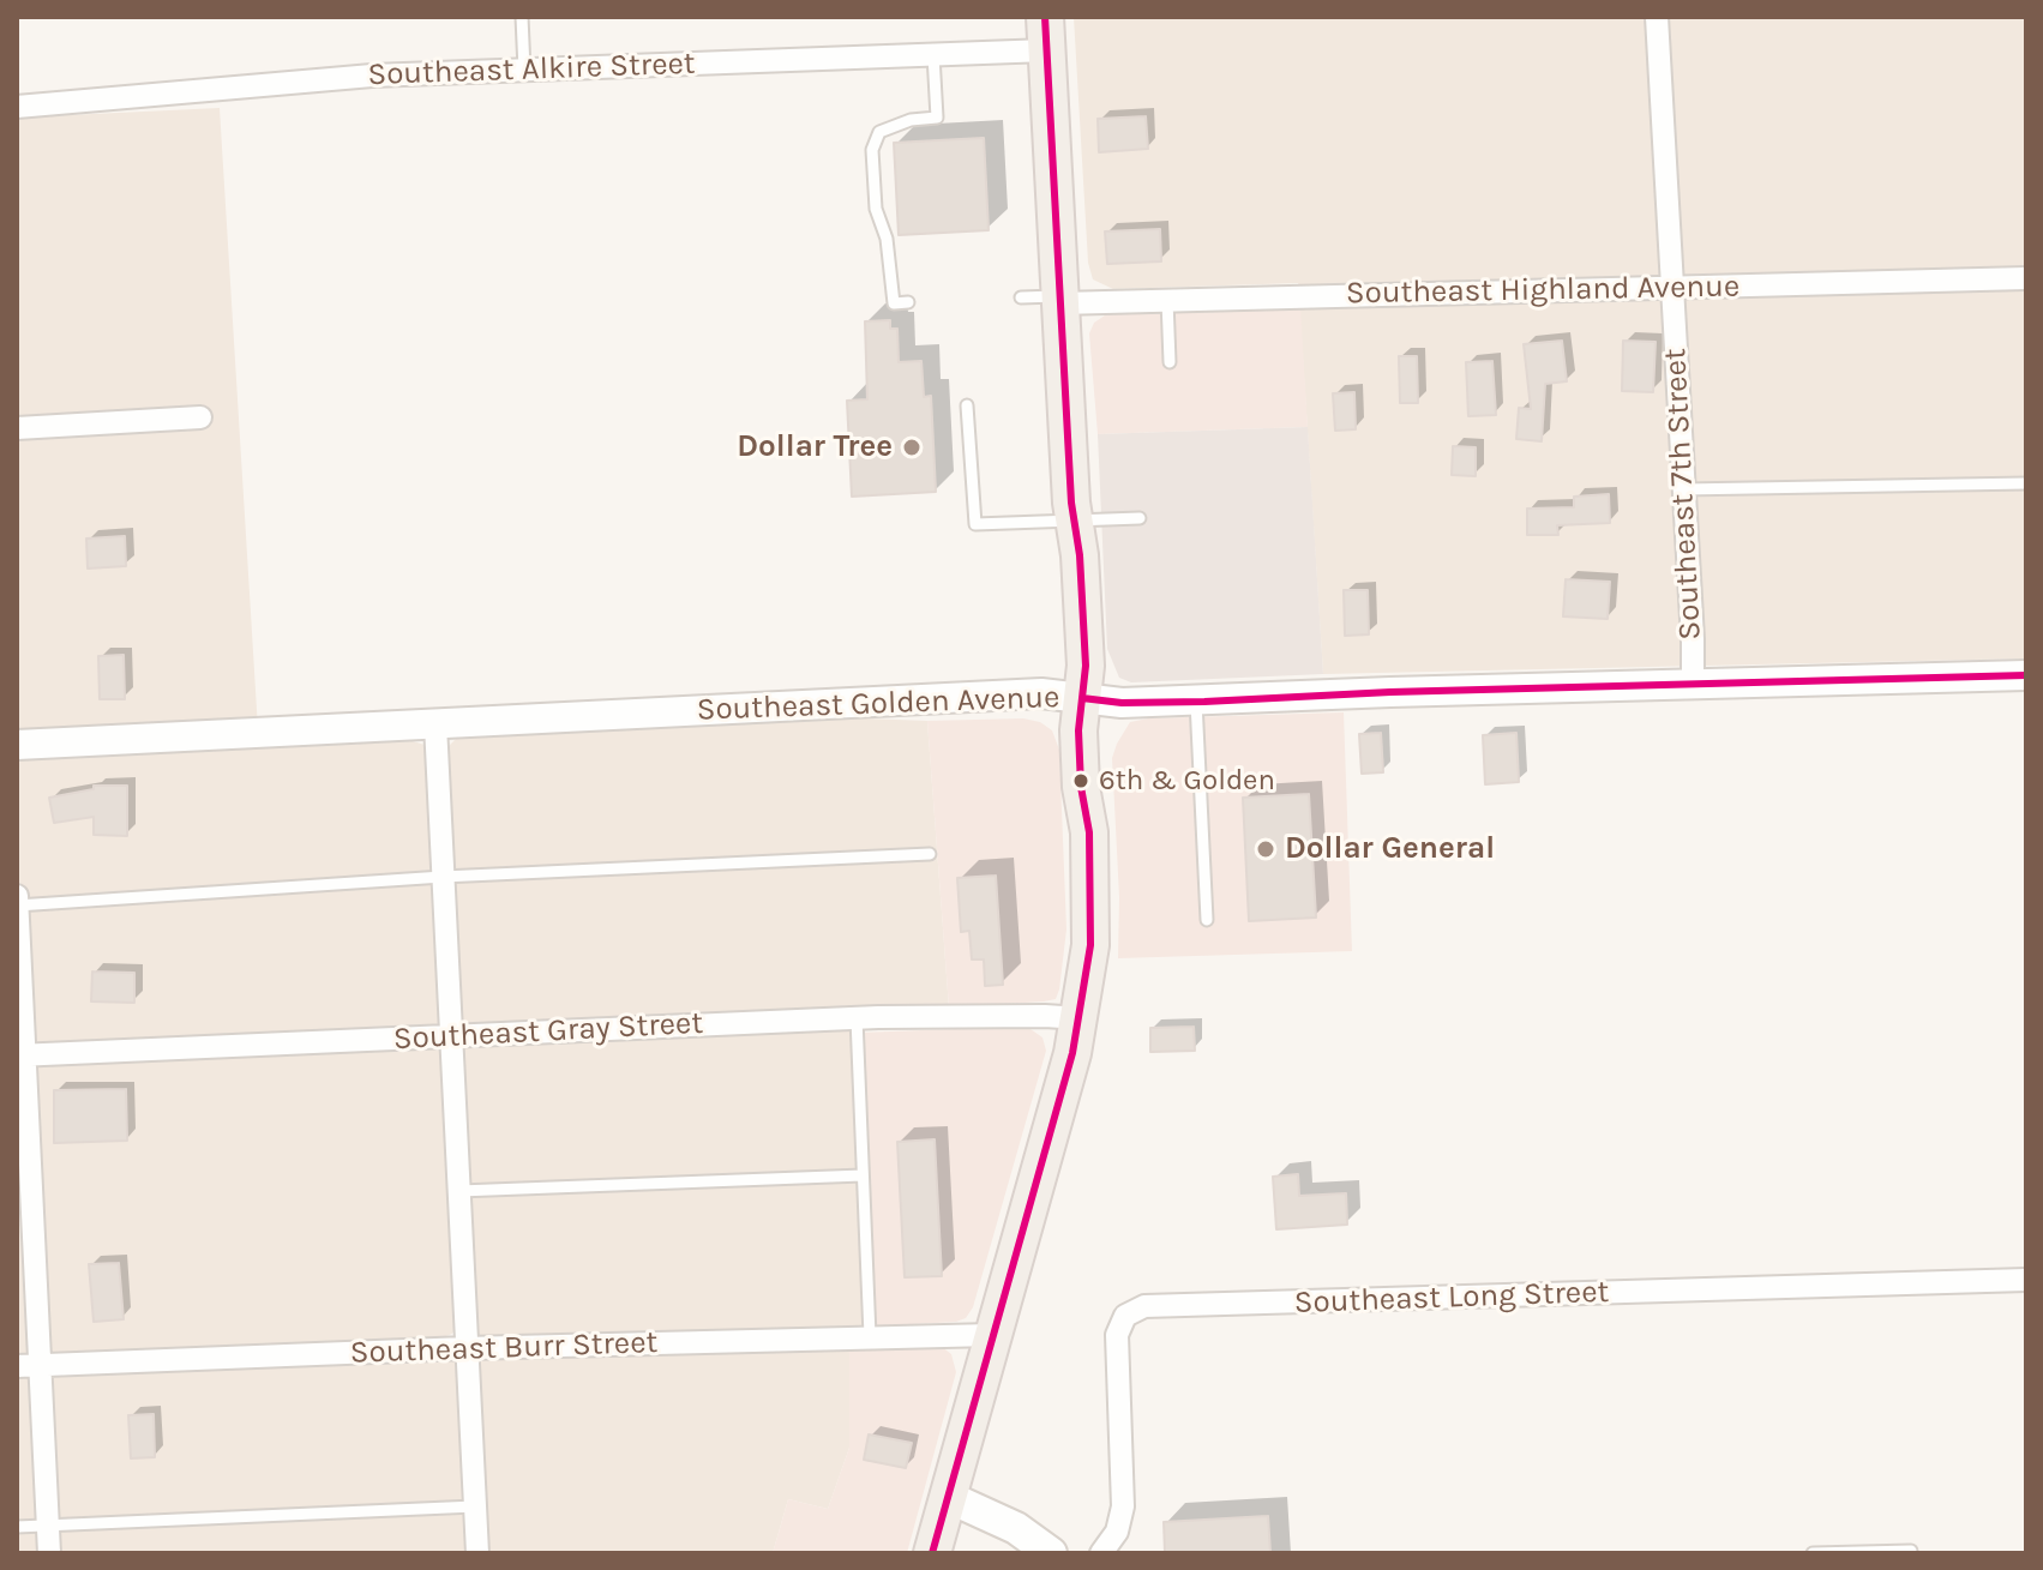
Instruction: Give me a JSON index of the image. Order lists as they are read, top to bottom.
{
  "streets": {
    "street": [
      "Southeast Alkire Street",
      "Southeast Highland Avenue",
      "Southeast 7th Street",
      "Southeast Golden Avenue",
      "Southeast Gray Street",
      "Southeast Long Street",
      "Southeast Burr Street"
    ]
  },
  "crossings": [
    ["Southeast Highland Avenue", "Southeast 7th Street"],
    ["Southeast 7th Street", "Southeast Golden Avenue"]
  ],
  "places": ["Dollar Tree", "6th & Golden", "Dollar General"]
}
